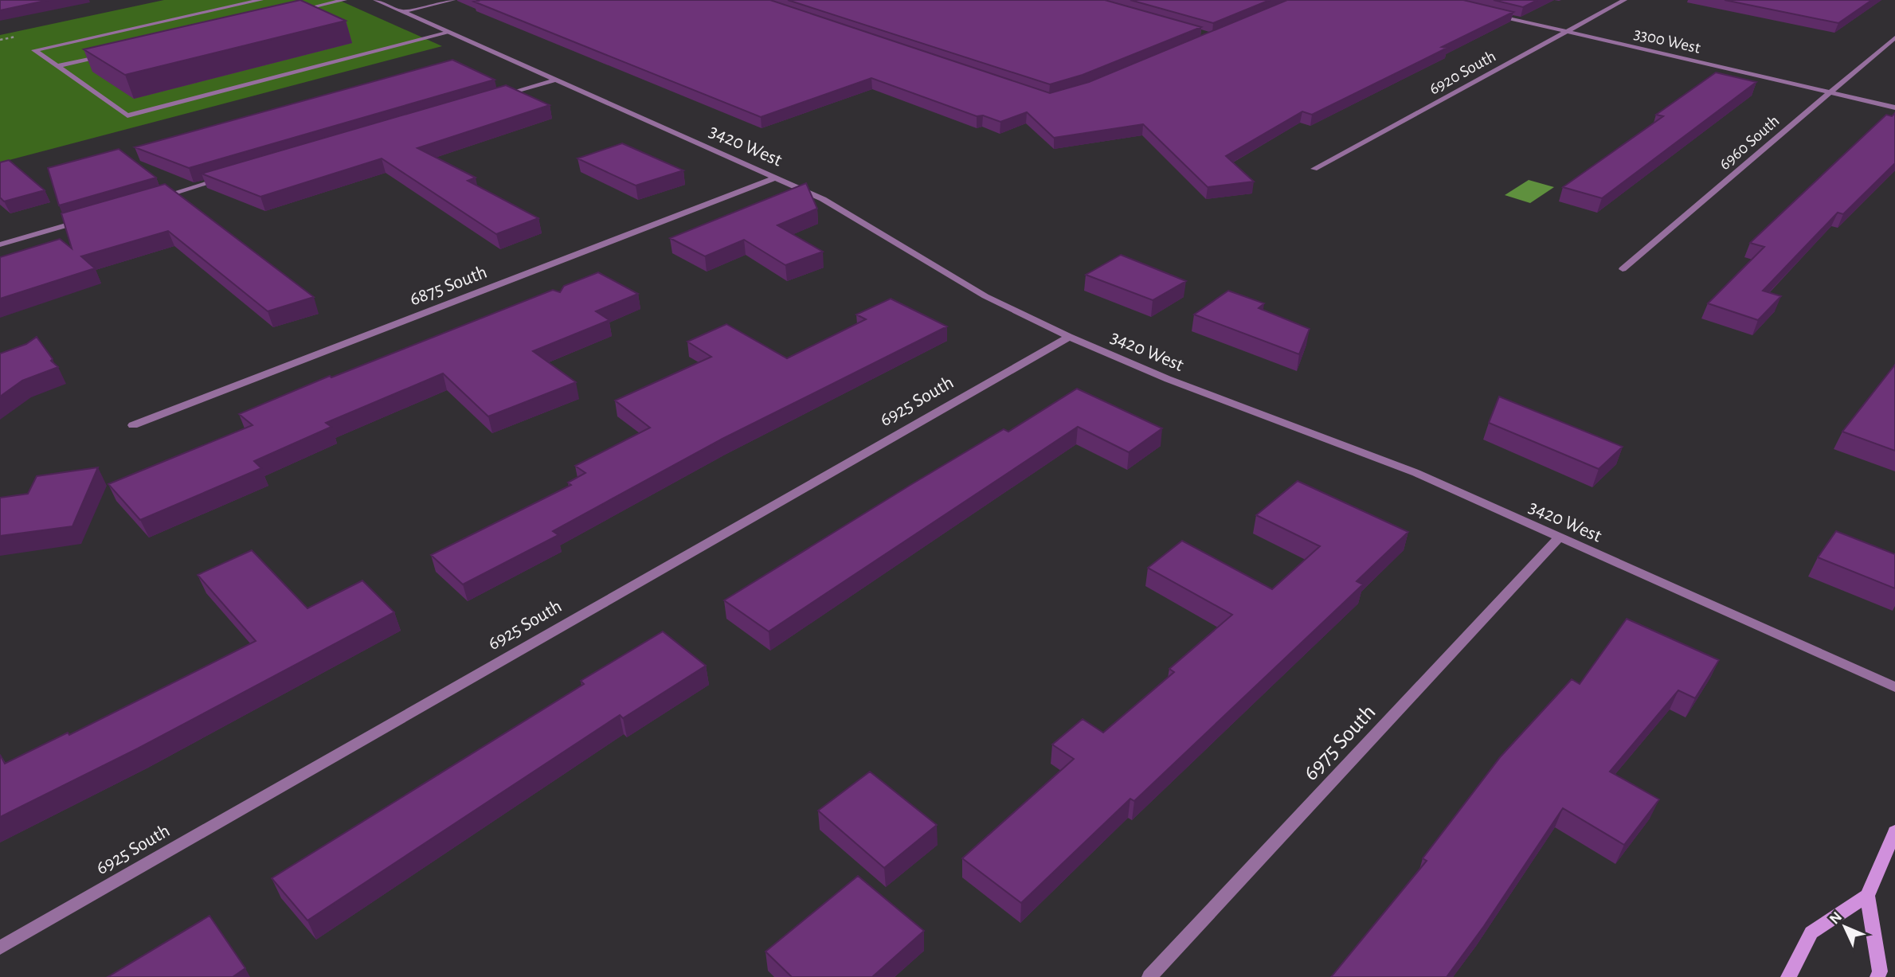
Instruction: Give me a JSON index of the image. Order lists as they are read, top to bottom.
{
  "streets": {
    "street": [
      "3300 West",
      "6920 South",
      "6960 South",
      "3420 West",
      "6875 South",
      "6925 South",
      "6975 South"
    ]
  },
  "crossings": [
    ["3300 West", "6920 South"],
    ["3300 West", "6960 South"],
    ["3420 West", "6875 South"],
    ["3420 West", "6925 South"],
    ["3420 West", "6975 South"]
  ],
  "north": "top left"
}
